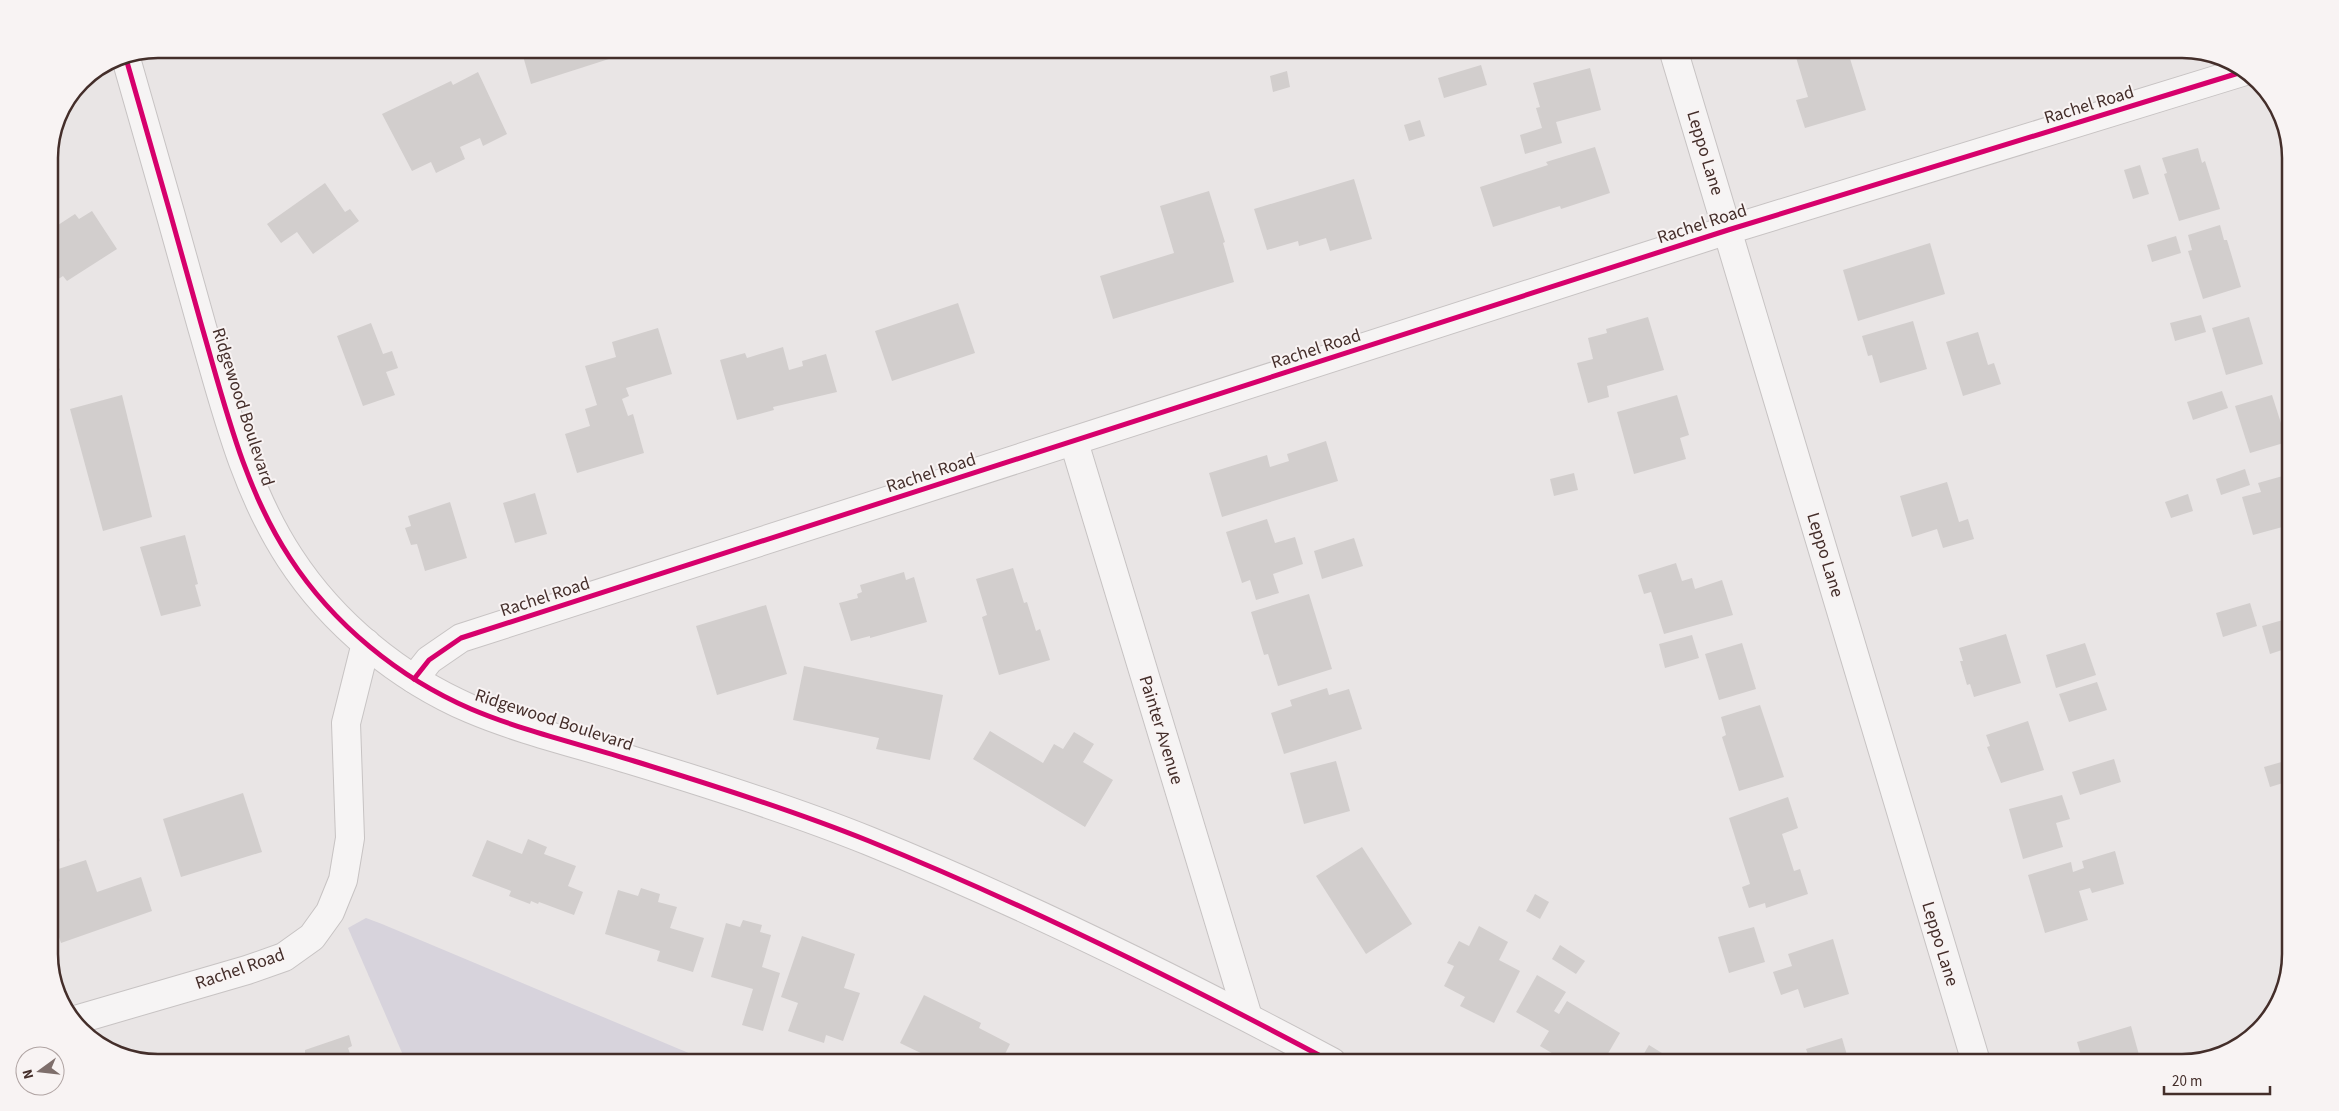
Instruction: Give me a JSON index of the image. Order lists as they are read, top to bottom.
{
  "streets": {
    "street": [
      "Rachel Road",
      "Leppo Lane",
      "Ridgewood Boulevard",
      "Painter Avenue"
    ]
  },
  "crossings": [
    ["Rachel Road", "Leppo Lane"],
    ["Rachel Road", "Ridgewood Boulevard"],
    ["Rachel Road", "Painter Avenue"],
    ["Ridgewood Boulevard", "Painter Avenue"]
  ],
  "scale_bar": "20 m",
  "north": "left"
}
